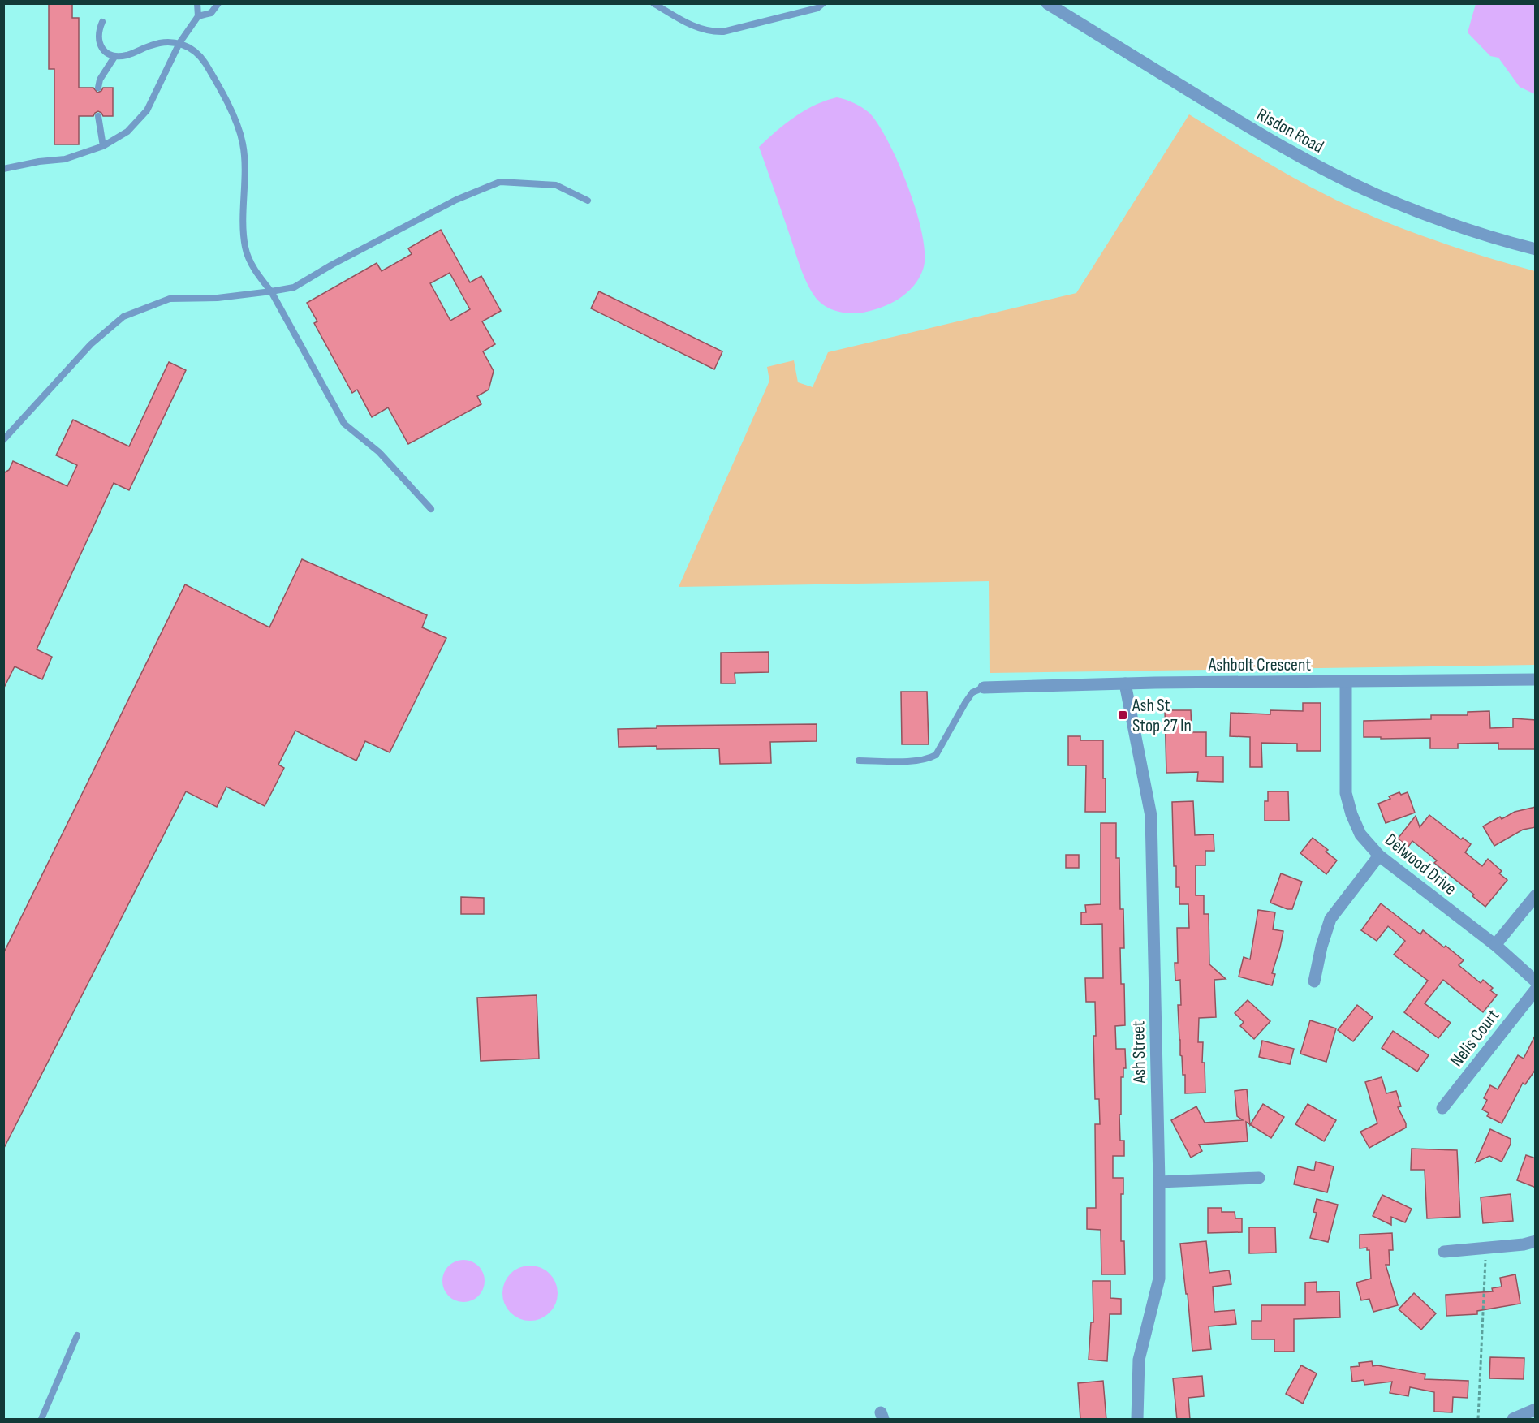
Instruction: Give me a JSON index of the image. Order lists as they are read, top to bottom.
{
  "streets": {
    "street": [
      "Risdon Road",
      "Ashbolt Crescent",
      "Delwood Drive",
      "Nelis Court",
      "Ash Street"
    ]
  },
  "crossings": [
    ["Ashbolt Crescent", "Delwood Drive"],
    ["Ashbolt Crescent", "Ash Street"]
  ],
  "places": {
    "transit": ["Ash St Stop 27 In"]
  }
}
